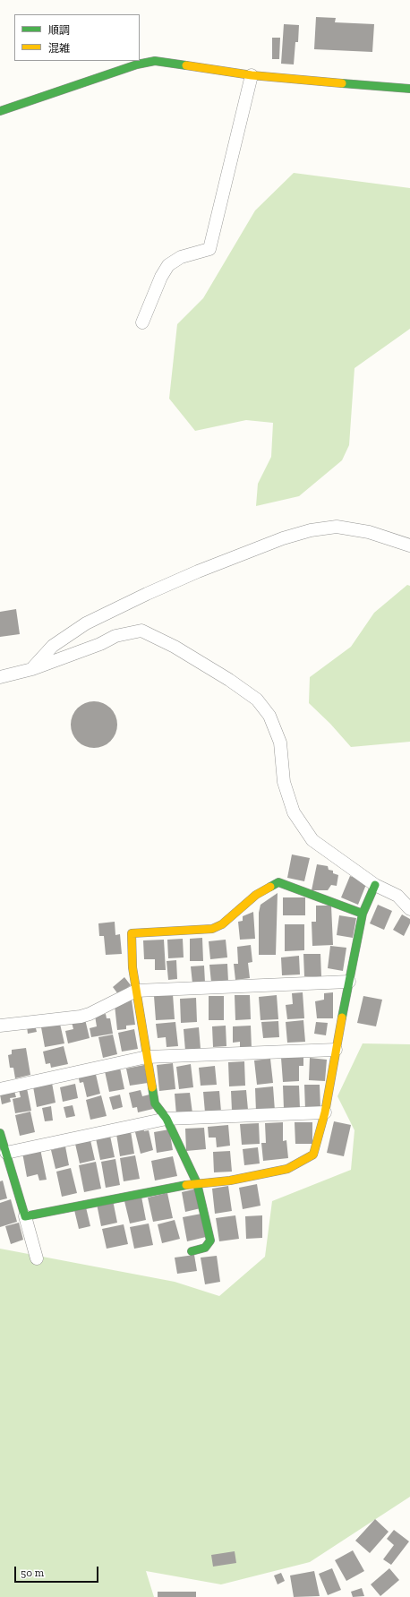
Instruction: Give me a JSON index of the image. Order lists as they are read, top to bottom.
{
  "legend": ["順調", "混雑"],
  "scale_bar": "50 m"
}
